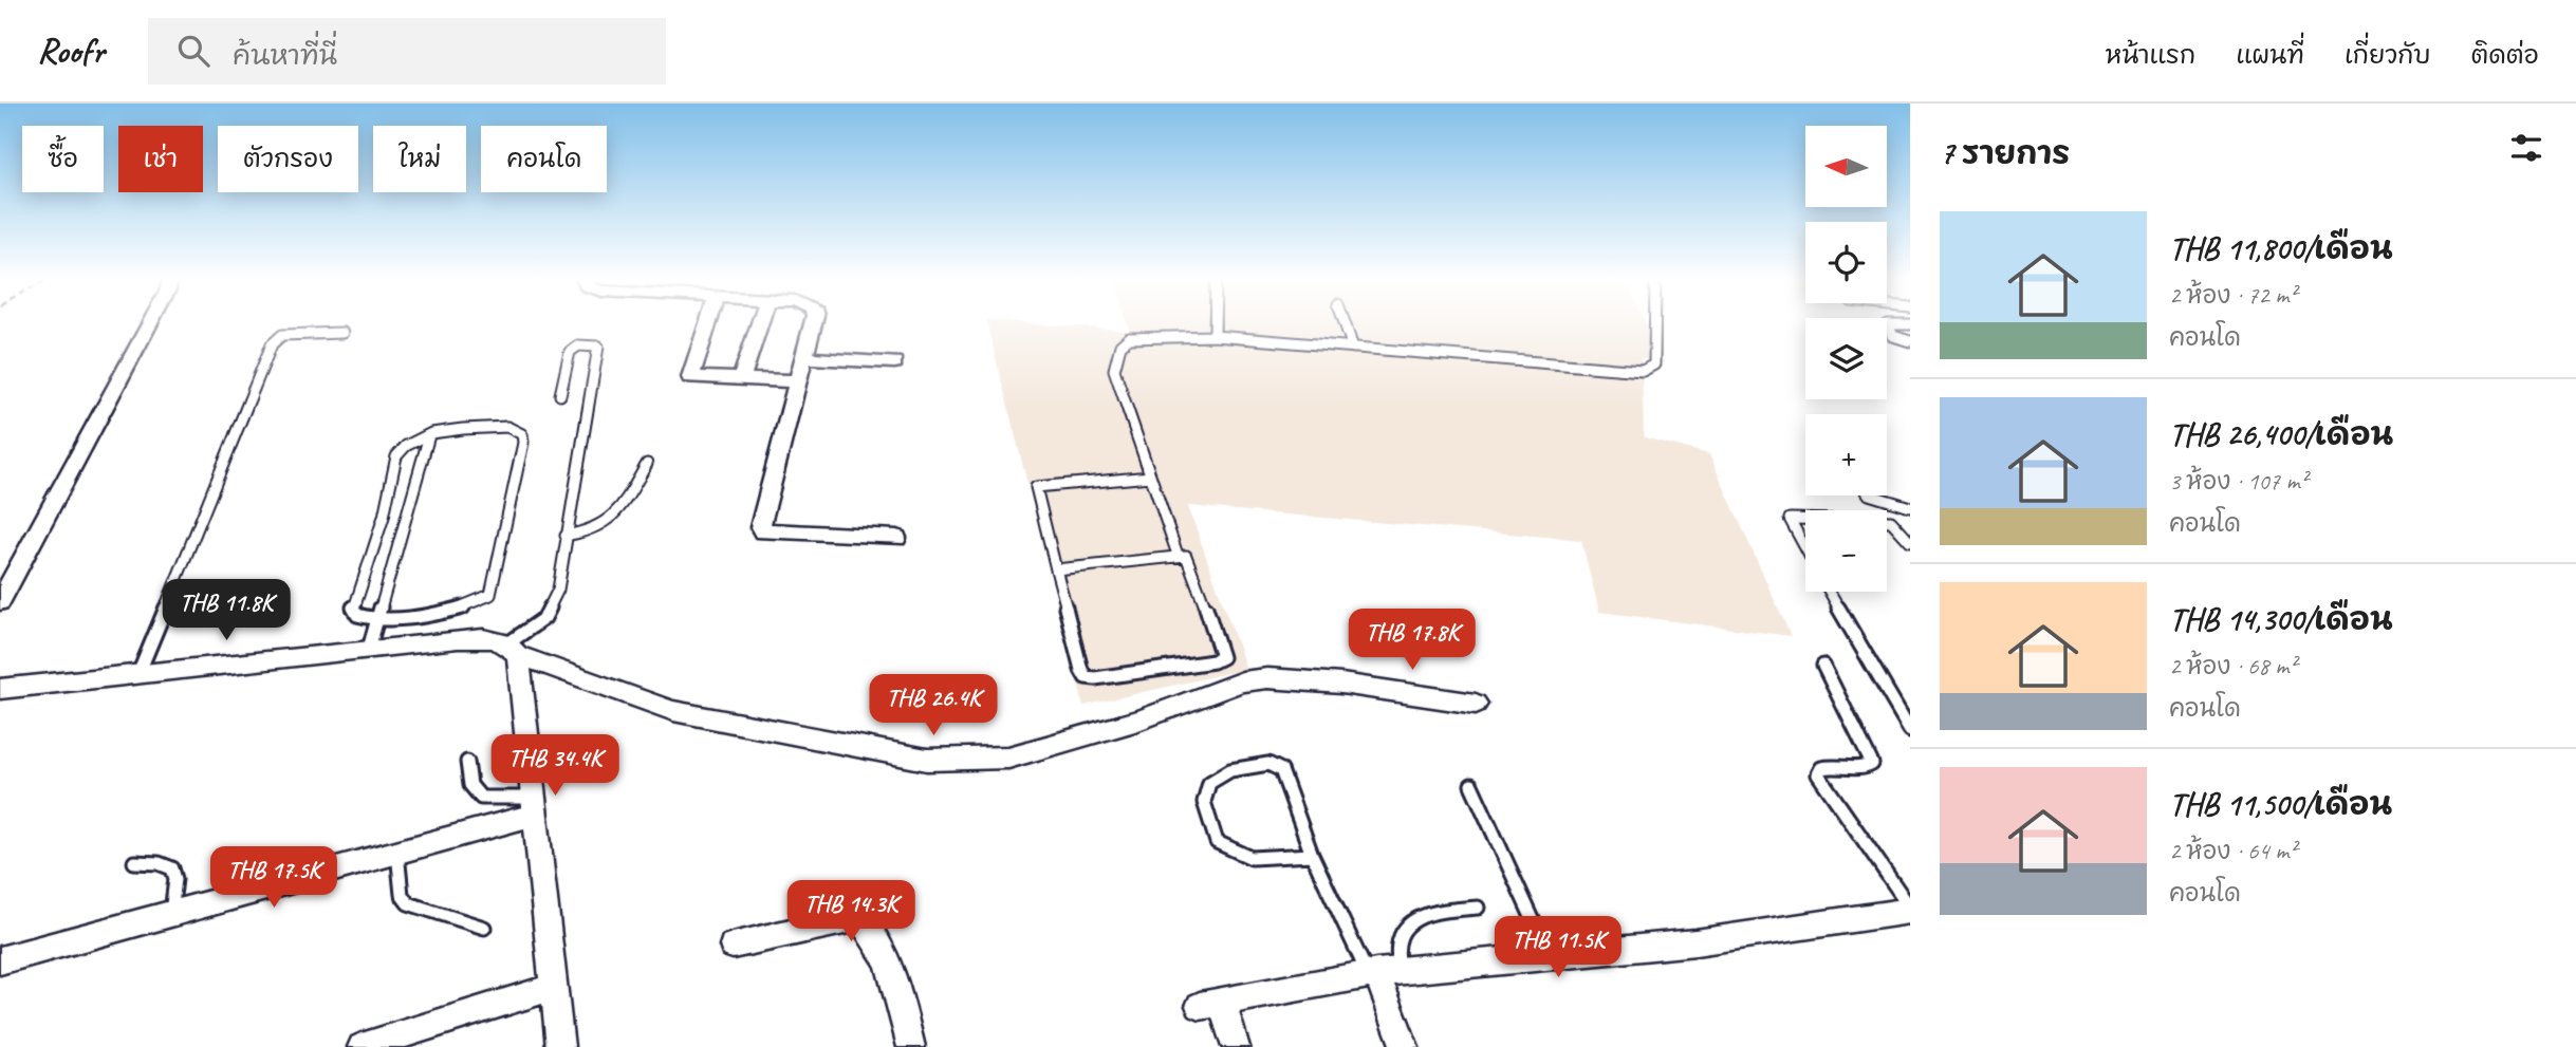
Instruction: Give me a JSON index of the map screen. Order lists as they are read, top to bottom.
{
  "north": "left",
  "page": {
    "header": "Roofr",
    "search": "ค้นหาที่นี่",
    "nav": [
      "หน้าแรก",
      "แผนที่",
      "เกี่ยวกับ",
      "ติดต่อ"
    ],
    "heading": "7 รายการ",
    "map_buttons": ["+", "−"],
    "chip": [
      "ซื้อ",
      "เช่า",
      "ตัวกรอง",
      "ใหม่",
      "คอนโด"
    ],
    "list": [
      {
        "name": "THB 11,800/เดือน",
        "note": "2 ห้อง · 72 m² · คอนโด"
      },
      {
        "name": "THB 26,400/เดือน",
        "note": "3 ห้อง · 107 m² · คอนโด"
      },
      {
        "name": "THB 14,300/เดือน",
        "note": "2 ห้อง · 68 m² · คอนโด"
      },
      {
        "name": "THB 11,500/เดือน",
        "note": "2 ห้อง · 64 m² · คอนโด"
      }
    ],
    "price": [
      "THB 11.8K",
      "THB 17.8K",
      "THB 26.4K",
      "THB 34.4K",
      "THB 17.5K",
      "THB 14.3K",
      "THB 11.5K"
    ]
  }
}
